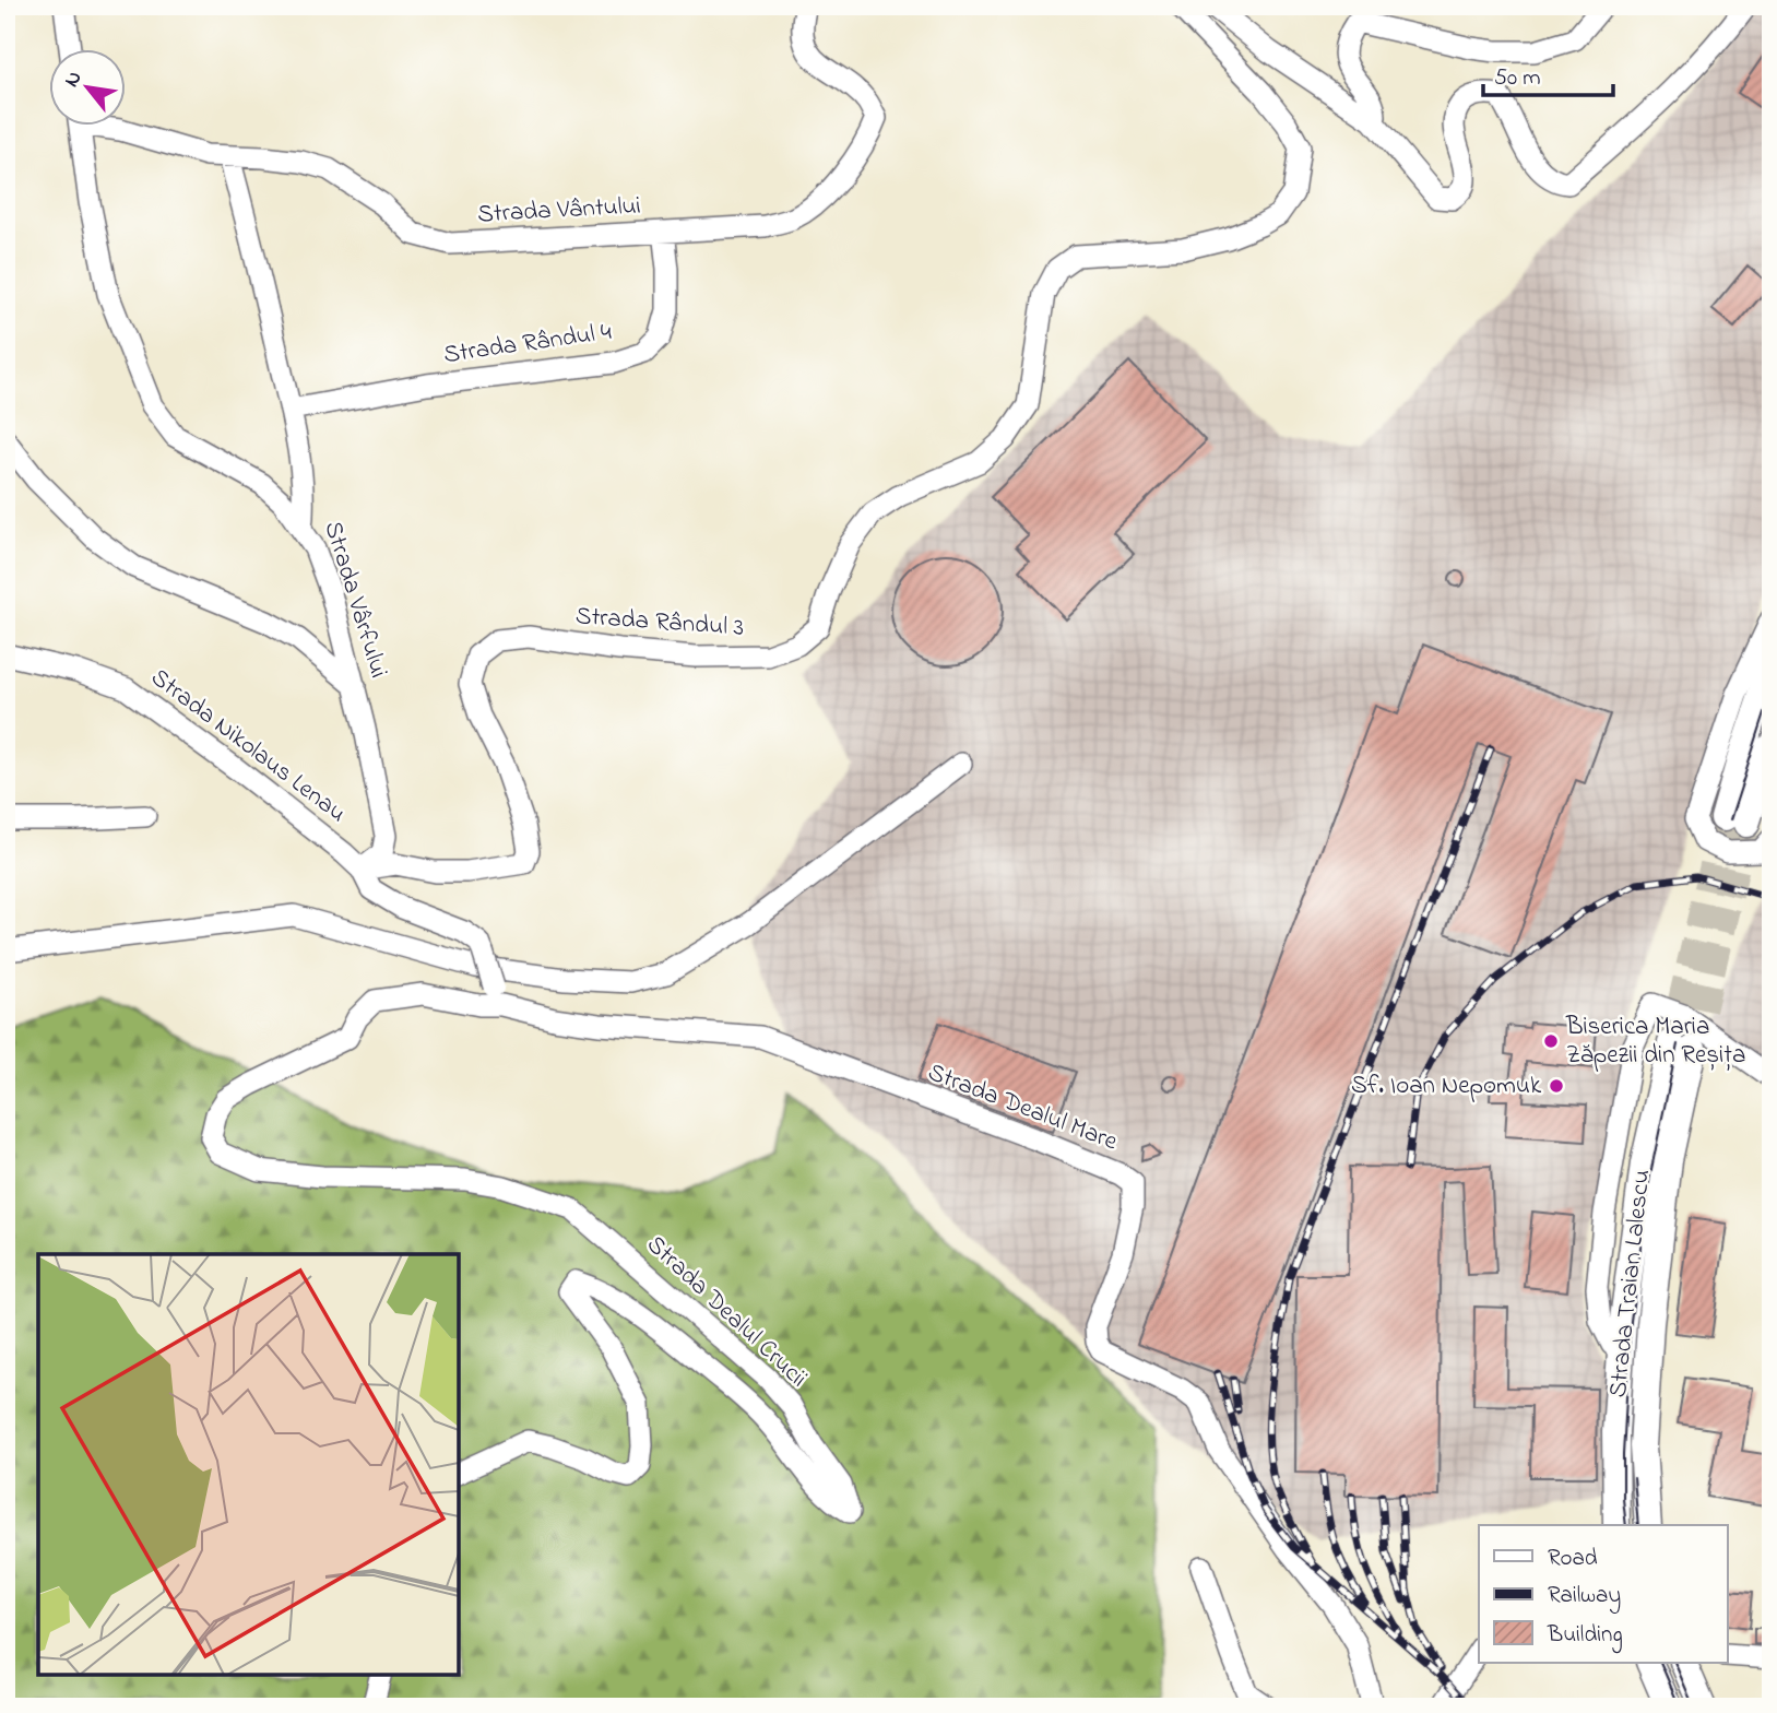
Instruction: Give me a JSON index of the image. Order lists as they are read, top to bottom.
{
  "streets": {
    "main road": ["Strada Traian Lalescu"],
    "street": [
      "Strada Vântului",
      "Strada Rândul 4",
      "Strada Vârfului",
      "Strada Rândul 3",
      "Strada Nikolaus Lenau",
      "Strada Dealul Mare",
      "Strada Dealul Crucii"
    ]
  },
  "crossings": [
    ["Strada Vântului", "Strada Rândul 4"],
    ["Strada Vântului", "Strada Vârfului"],
    ["Strada Rândul 4", "Strada Vârfului"],
    ["Strada Vârfului", "Strada Rândul 3"],
    ["Strada Vârfului", "Strada Nikolaus Lenau"],
    ["Strada Rândul 3", "Strada Nikolaus Lenau"],
    ["Strada Nikolaus Lenau", "Strada Dealul Mare"],
    ["Strada Nikolaus Lenau", "Strada Dealul Crucii"],
    ["Strada Dealul Mare", "Strada Dealul Crucii"]
  ],
  "places": ["Biserica Maria Zăpezii din Reșița", "Sf. Ioan Nepomuk"],
  "legend": ["Road", "Railway", "Building"],
  "scale_bar": "50 m",
  "north": "top left"
}
